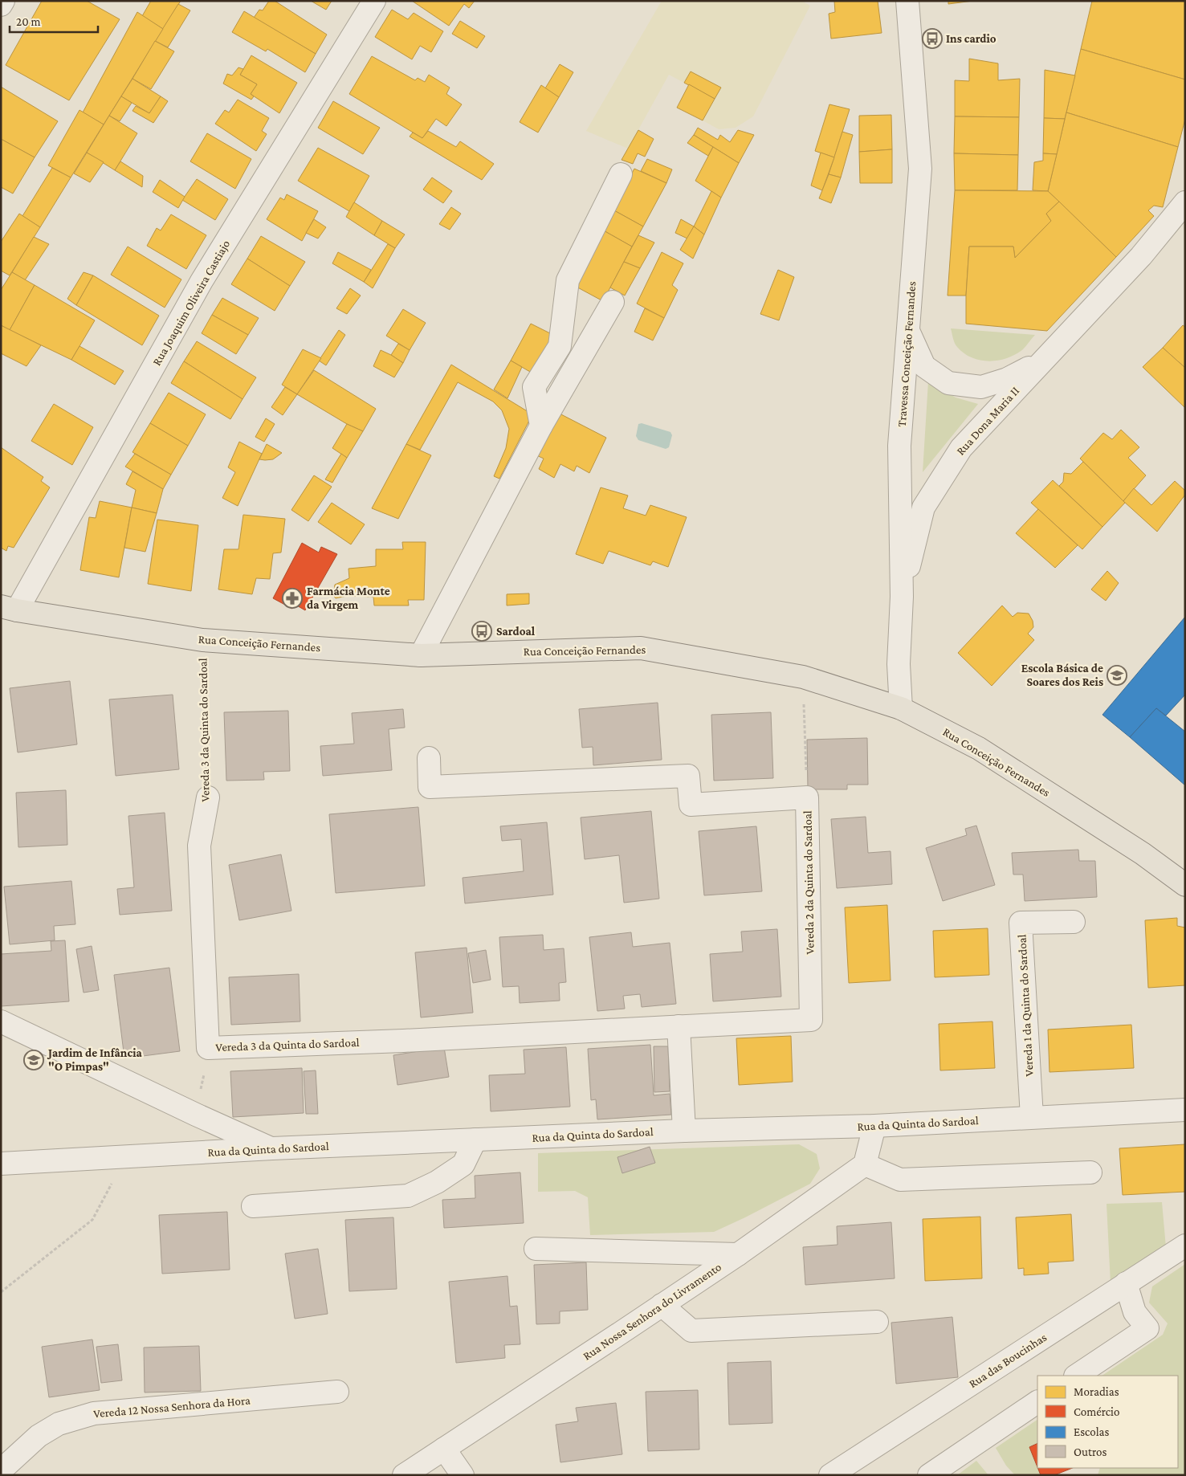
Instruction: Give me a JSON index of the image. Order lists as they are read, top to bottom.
{
  "streets": {
    "main road": ["Rua Conceição Fernandes"],
    "street": [
      "Rua Joaquim Oliveira Castiajo",
      "Travessa Conceição Fernandes",
      "Rua Dona Maria II",
      "Vereda 3 da Quinta do Sardoal",
      "Vereda 2 da Quinta do Sardoal",
      "Vereda 1 da Quinta do Sardoal",
      "Rua da Quinta do Sardoal",
      "Rua Nossa Senhora do Livramento",
      "Rua das Boucinhas",
      "Vereda 12 Nossa Senhora da Hora"
    ]
  },
  "crossings": [
    ["Rua Joaquim Oliveira Castiajo", "Rua Conceição Fernandes"],
    ["Travessa Conceição Fernandes", "Rua Dona Maria II"],
    ["Travessa Conceição Fernandes", "Rua Conceição Fernandes"],
    ["Rua Conceição Fernandes", "Vereda 3 da Quinta do Sardoal"],
    ["Vereda 3 da Quinta do Sardoal", "Vereda 2 da Quinta do Sardoal"],
    ["Vereda 1 da Quinta do Sardoal", "Rua da Quinta do Sardoal"]
  ],
  "places": {
    "bus stop": ["Ins cardio", "Sardoal"],
    "pharmacy": ["Farmácia Monte da Virgem"],
    "school or university": ["Escola Básica de Soares dos Reis", "Jardim de Infância \"O Pimpas\""]
  },
  "legend": [
    "Moradias",
    "Comércio",
    "Escolas",
    "Outros"
  ],
  "scale_bar": "20 m"
}
